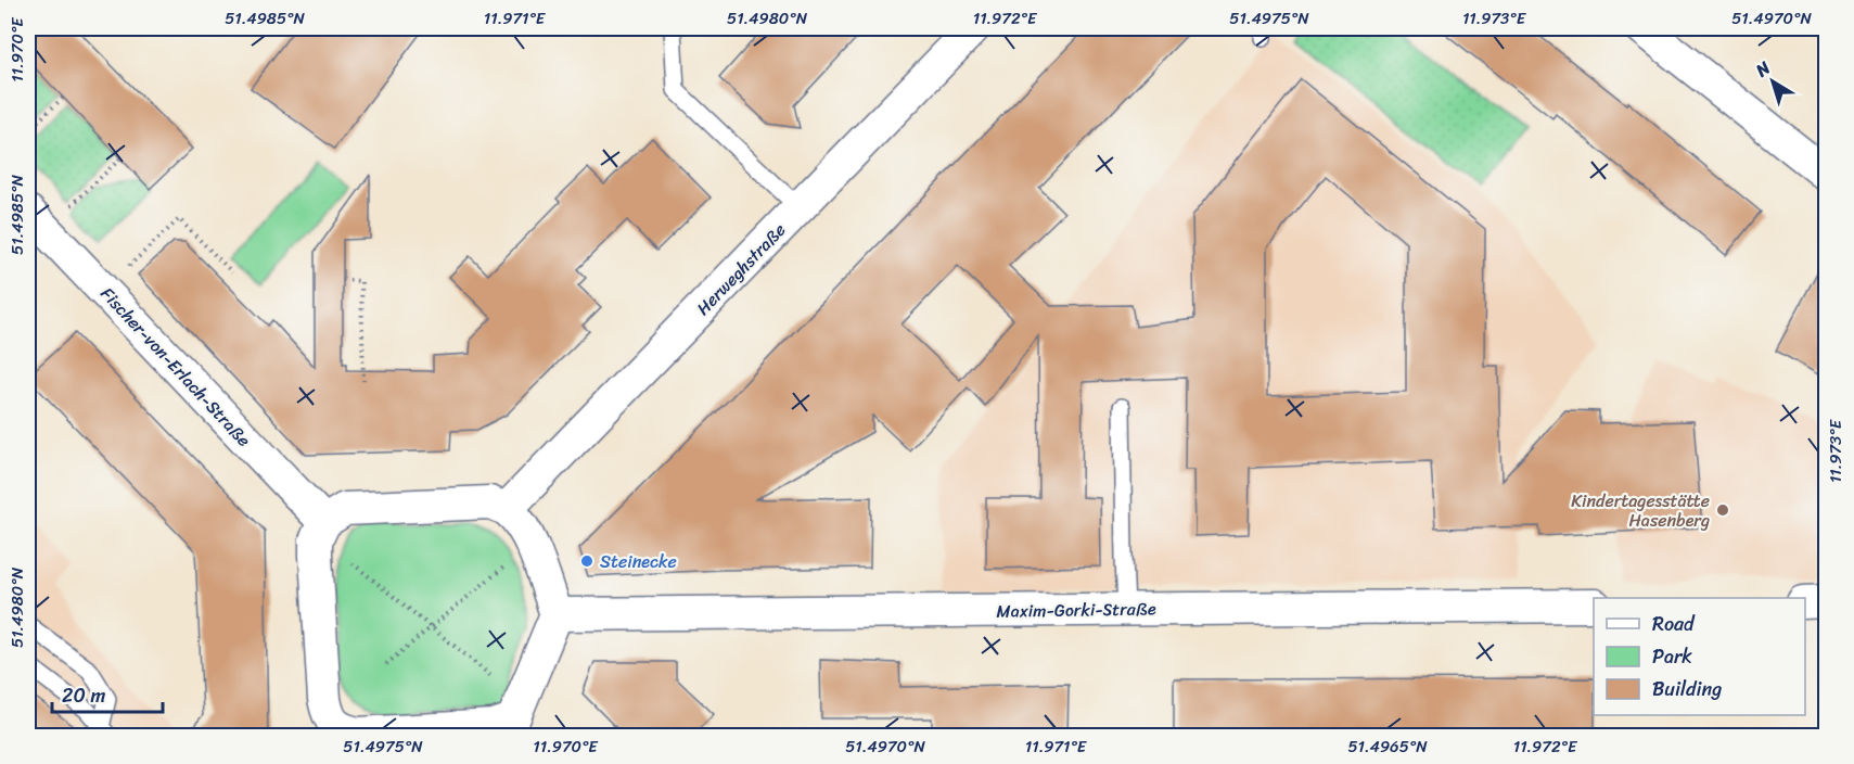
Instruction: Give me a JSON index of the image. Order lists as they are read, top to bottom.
{
  "streets": {
    "street": ["Herweghstraße", "Fischer-von-Erlach-Straße", "Maxim-Gorki-Straße"]
  },
  "places": ["Kindertagesstätte Hasenberg", "Steinecke"],
  "legend": ["Road", "Park", "Building"],
  "scale_bar": "20 m",
  "north": "top left",
  "coordinates": [
    "51.4985°N",
    "11.971°E",
    "51.4980°N",
    "11.972°E",
    "51.4975°N",
    "11.973°E",
    "51.4970°N",
    "11.970°E",
    "51.4965°N"
  ]
}
